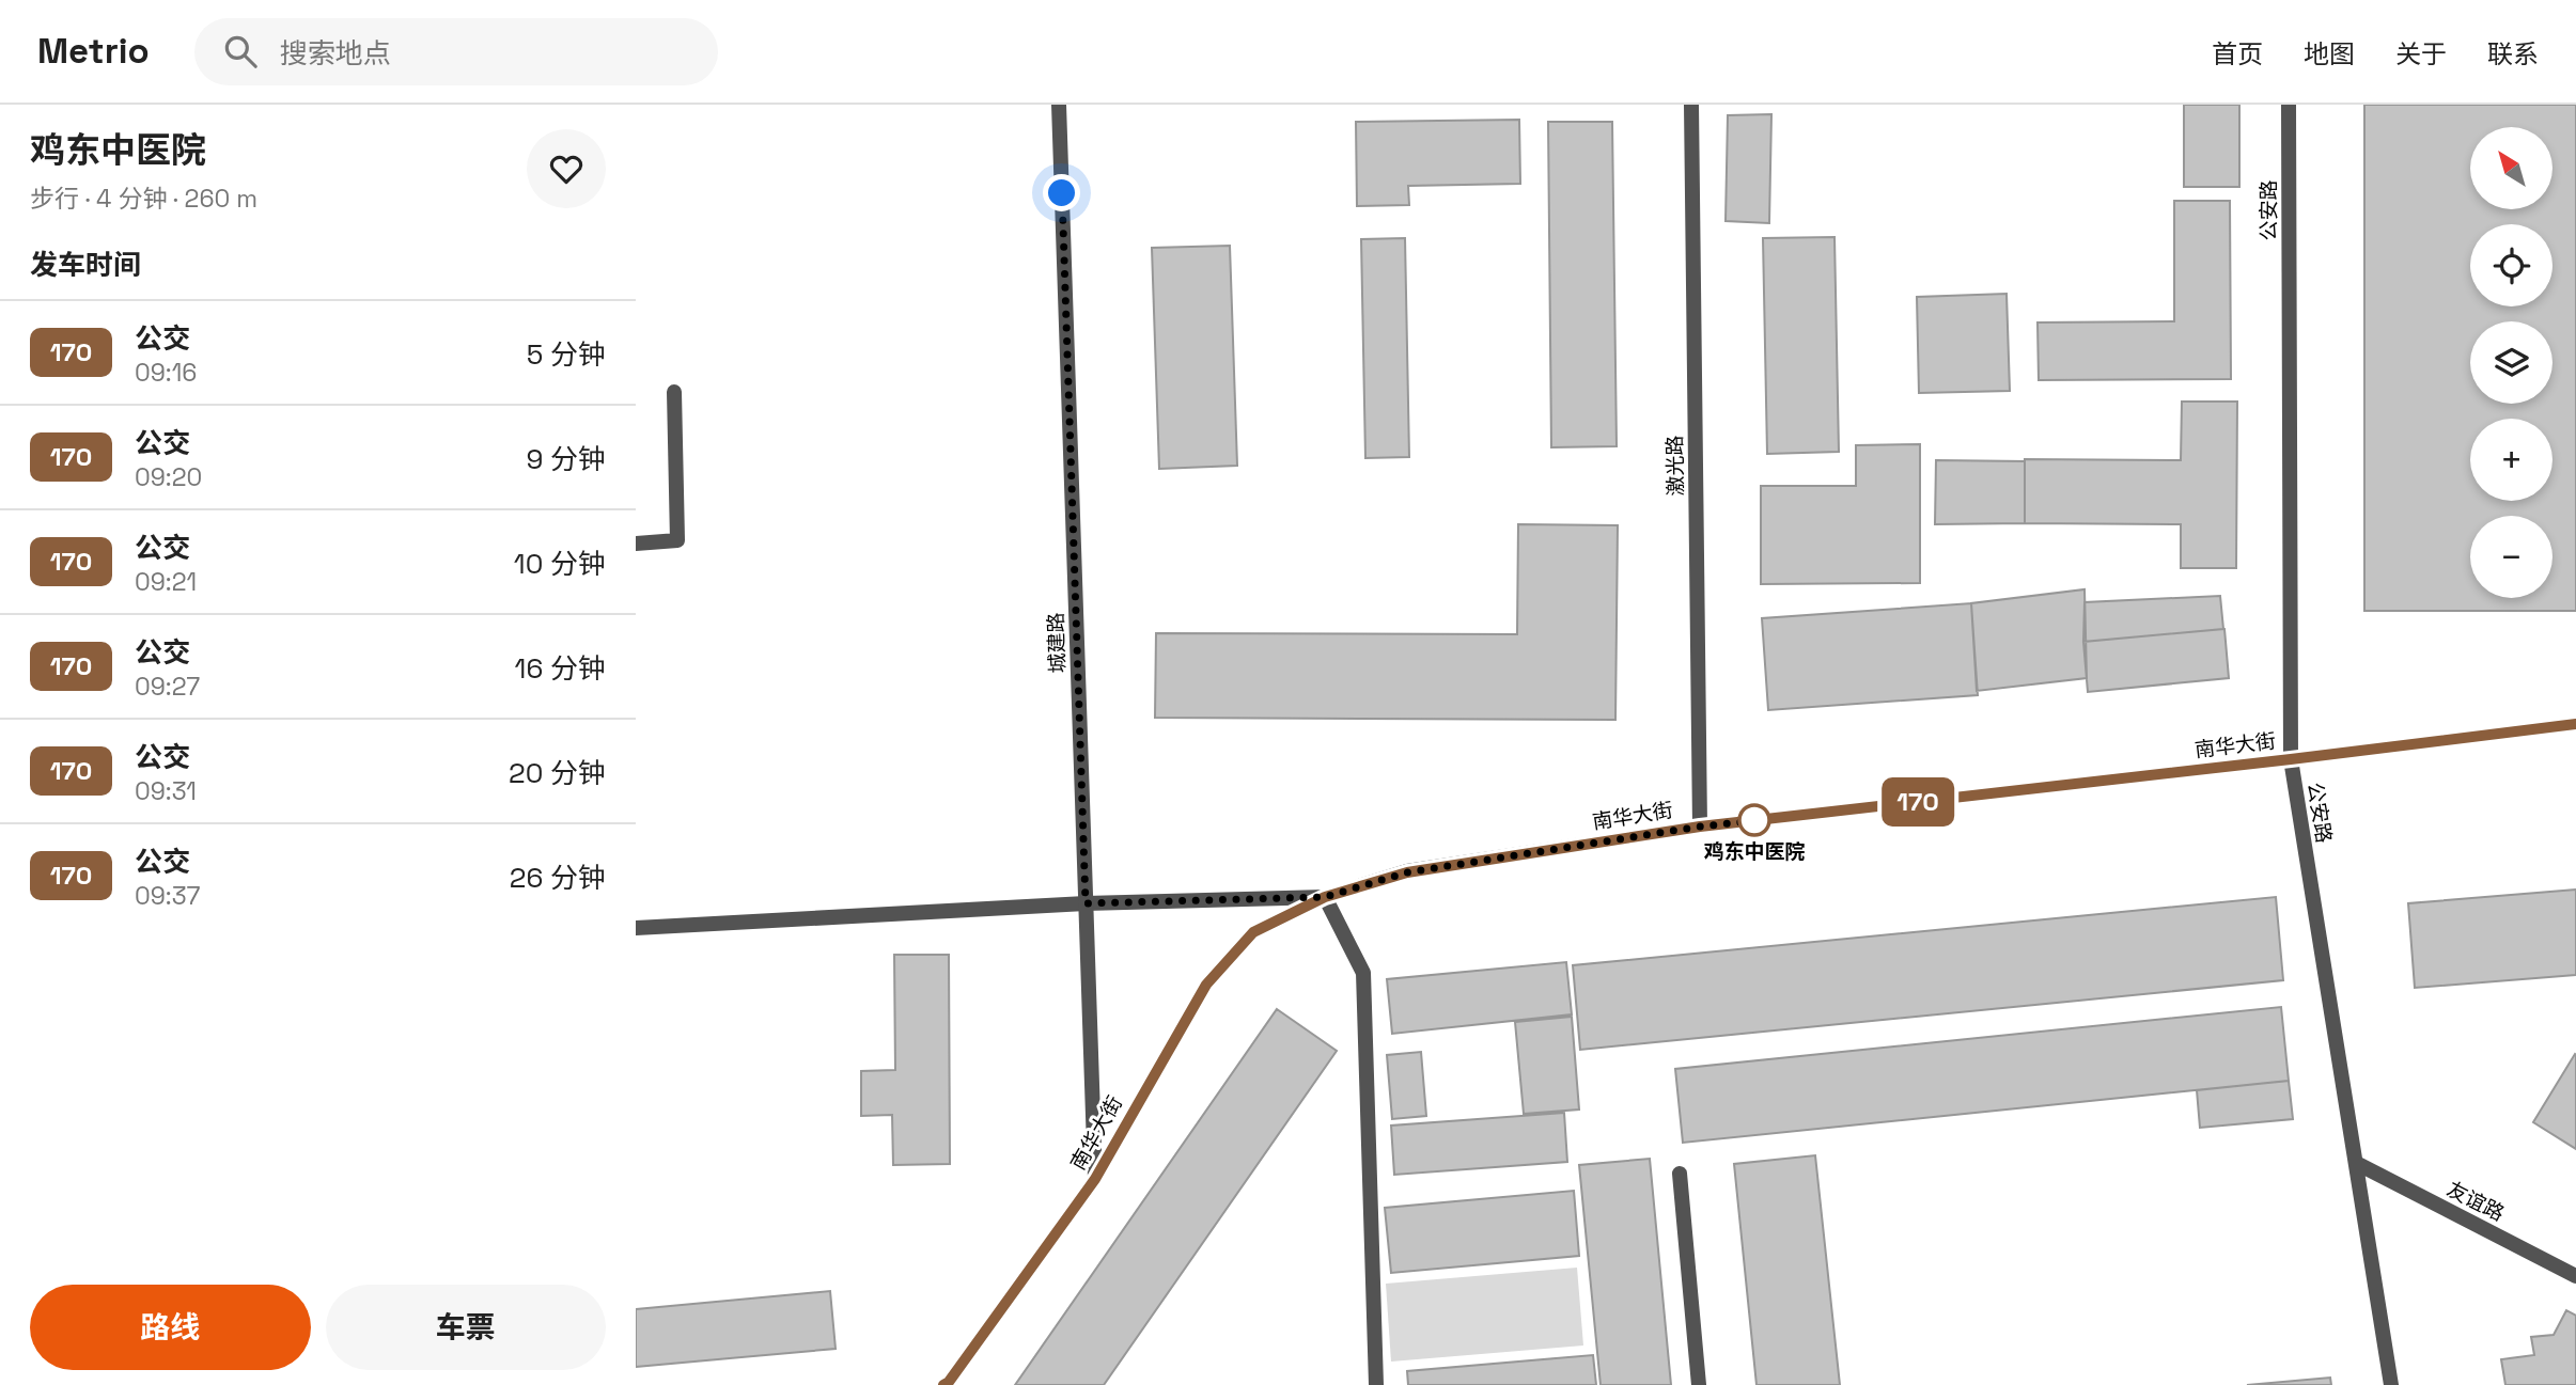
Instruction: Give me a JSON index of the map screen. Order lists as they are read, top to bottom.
{
  "streets": {
    "main road": ["南华大街"],
    "street": [
      "公安路",
      "激光路",
      "城建路",
      "友谊路"
    ]
  },
  "crossings": [
    ["公安路", "南华大街"],
    ["公安路", "友谊路"],
    ["激光路", "南华大街"],
    ["城建路", "南华大街"]
  ],
  "places": ["鸡东中医院"],
  "lines": ["bus line 170"],
  "north": "top left",
  "page": {
    "header": "Metrio",
    "search": "搜索地点",
    "nav": [
      "首页",
      "地图",
      "关于",
      "联系"
    ],
    "heading": [
      ["鸡东中医院", "步行 · 4 分钟 · 260 m"],
      "发车时间"
    ],
    "on_map": "170",
    "map_buttons": ["+", "−"],
    "list": [
      {
        "mark": "170",
        "name": "公交",
        "note": "09:16",
        "value": "5 分钟"
      },
      {
        "mark": "170",
        "name": "公交",
        "note": "09:20",
        "value": "9 分钟"
      },
      {
        "mark": "170",
        "name": "公交",
        "note": "09:21",
        "value": "10 分钟"
      },
      {
        "mark": "170",
        "name": "公交",
        "note": "09:27",
        "value": "16 分钟"
      },
      {
        "mark": "170",
        "name": "公交",
        "note": "09:31",
        "value": "20 分钟"
      },
      {
        "mark": "170",
        "name": "公交",
        "note": "09:37",
        "value": "26 分钟"
      }
    ],
    "buttons": ["路线", "车票"]
  }
}
